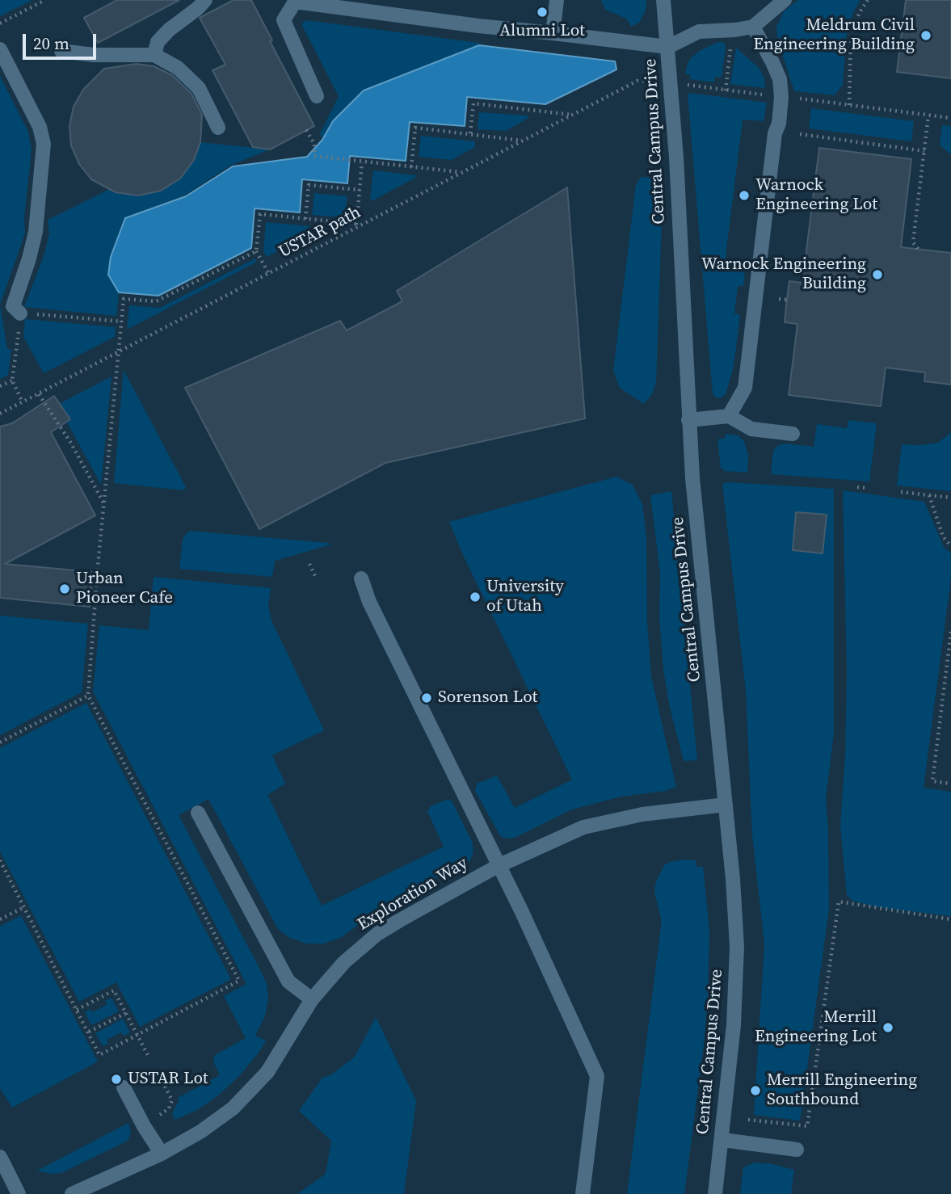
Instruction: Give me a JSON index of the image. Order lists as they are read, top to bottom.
{
  "streets": {
    "street": ["Central Campus Drive", "Exploration Way"],
    "path": ["USTAR path"]
  },
  "crossings": [
    ["Central Campus Drive", "Exploration Way"]
  ],
  "places": [
    "Alumni Lot",
    "Meldrum Civil Engineering Building",
    "Warnock Engineering Lot",
    "Warnock Engineering Building",
    "Urban Pioneer Cafe",
    "University of Utah",
    "Sorenson Lot",
    "Merrill Engineering Lot",
    "USTAR Lot",
    "Merrill Engineering Southbound"
  ],
  "scale_bar": "20 m"
}
